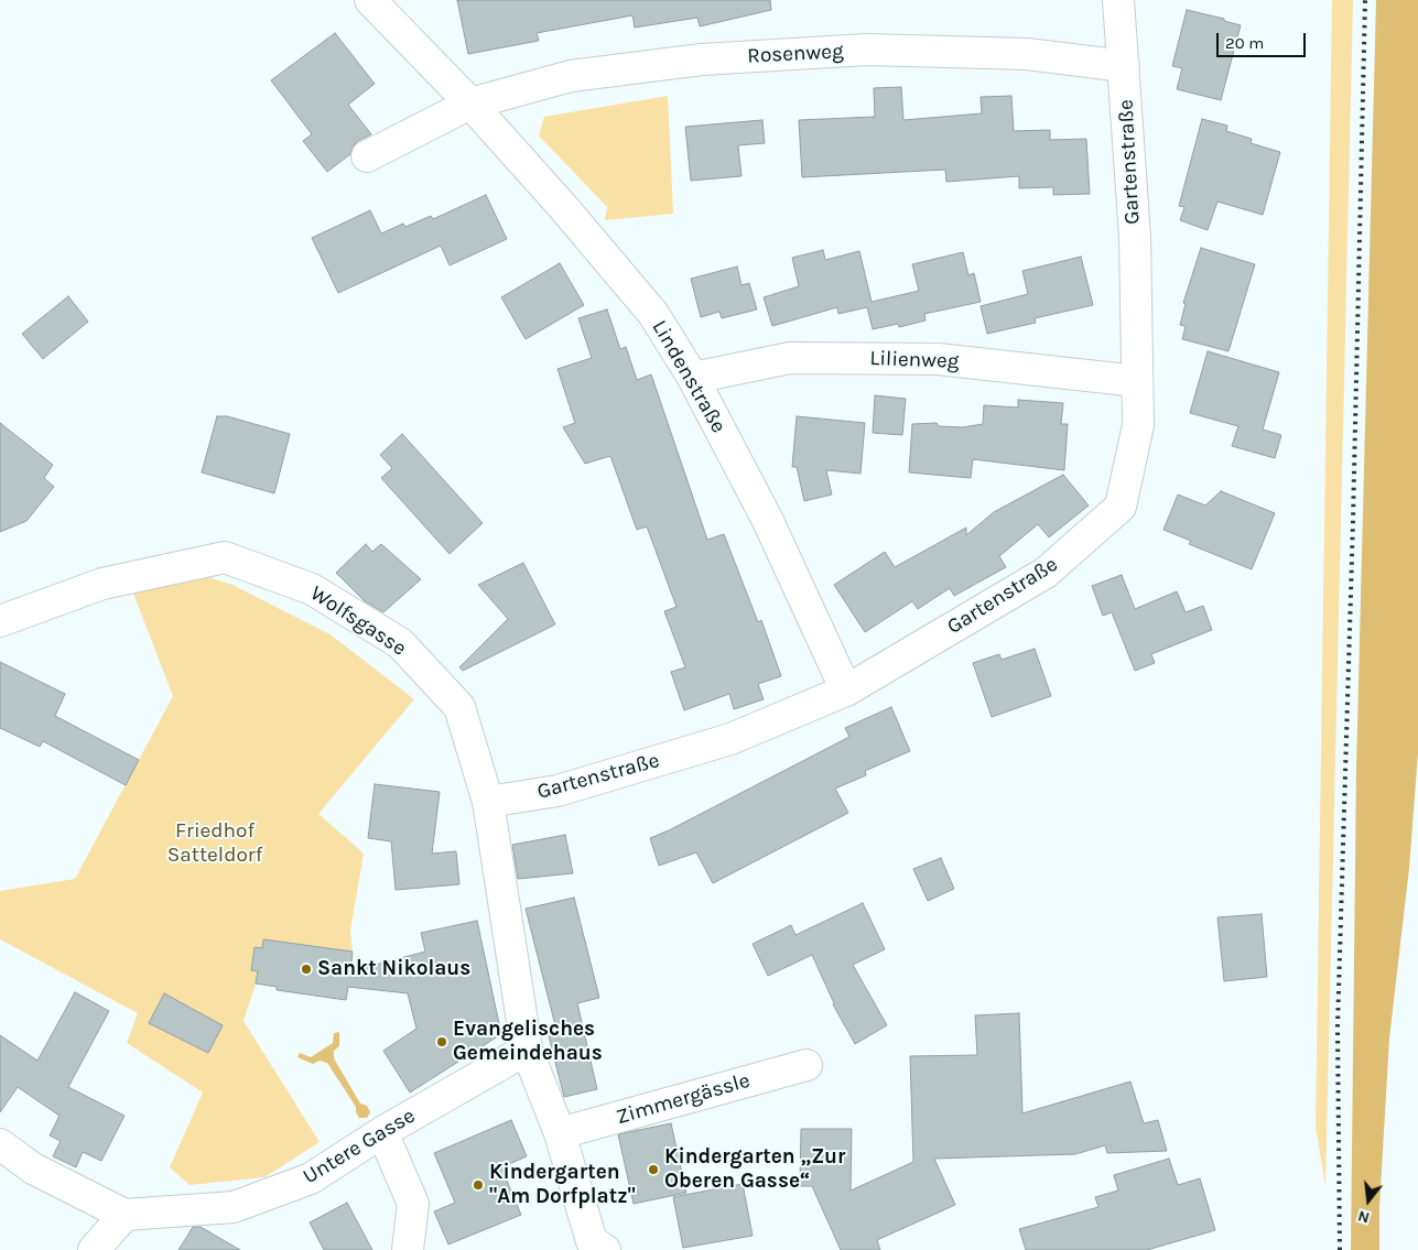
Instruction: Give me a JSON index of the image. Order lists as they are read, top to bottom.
{
  "streets": {
    "street": [
      "Rosenweg",
      "Gartenstraße",
      "Lilienweg",
      "Lindenstraße",
      "Wolfsgasse",
      "Zimmergässle",
      "Untere Gasse"
    ]
  },
  "crossings": [
    ["Rosenweg", "Gartenstraße"],
    ["Rosenweg", "Lindenstraße"],
    ["Gartenstraße", "Lilienweg"],
    ["Gartenstraße", "Lindenstraße"],
    ["Gartenstraße", "Wolfsgasse"],
    ["Lilienweg", "Lindenstraße"],
    ["Wolfsgasse", "Zimmergässle"],
    ["Wolfsgasse", "Untere Gasse"]
  ],
  "parks": ["Friedhof Satteldorf"],
  "places": [
    "Sankt Nikolaus",
    "Evangelisches Gemeindehaus",
    "Kindergarten „Zur Oberen Gasse“",
    "Kindergarten \"Am Dorfplatz\""
  ],
  "scale_bar": "20 m",
  "north": "bottom"
}
